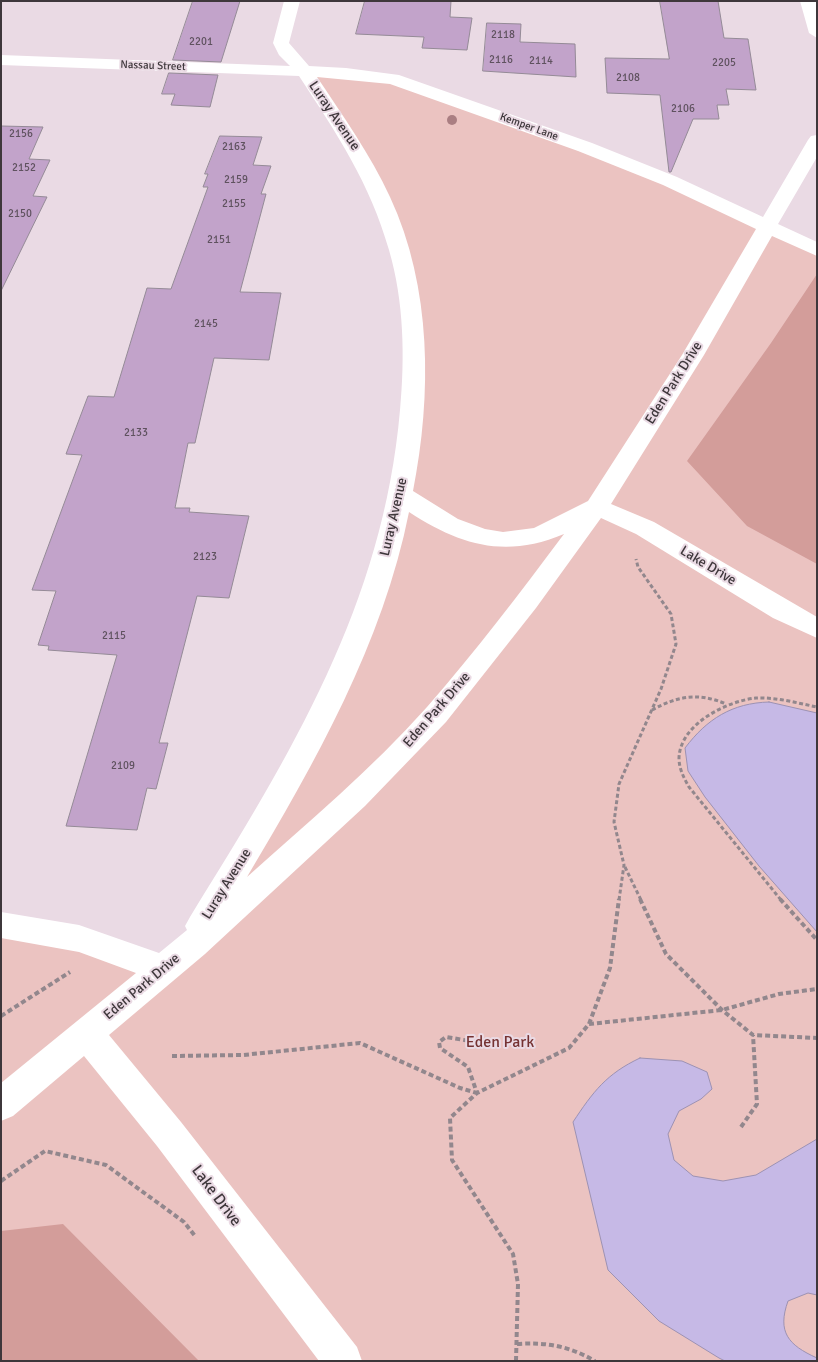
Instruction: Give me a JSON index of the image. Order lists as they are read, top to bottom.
{
  "streets": {
    "street": [
      "Nassau Street",
      "Luray Avenue",
      "Kemper Lane",
      "Eden Park Drive",
      "Lake Drive"
    ]
  },
  "crossings": [
    ["Nassau Street", "Luray Avenue"],
    ["Nassau Street", "Kemper Lane"],
    ["Luray Avenue", "Kemper Lane"],
    ["Luray Avenue", "Eden Park Drive"],
    ["Eden Park Drive", "Lake Drive"]
  ],
  "parks": ["Eden Park"],
  "house_numbers": [
    "2118",
    "2201",
    "2116",
    "2114",
    "2205",
    "2108",
    "2106",
    "2156",
    "2163",
    "2152",
    "2159",
    "2155",
    "2150",
    "2151",
    "2145",
    "2133",
    "2123",
    "2115",
    "2109"
  ]
}
